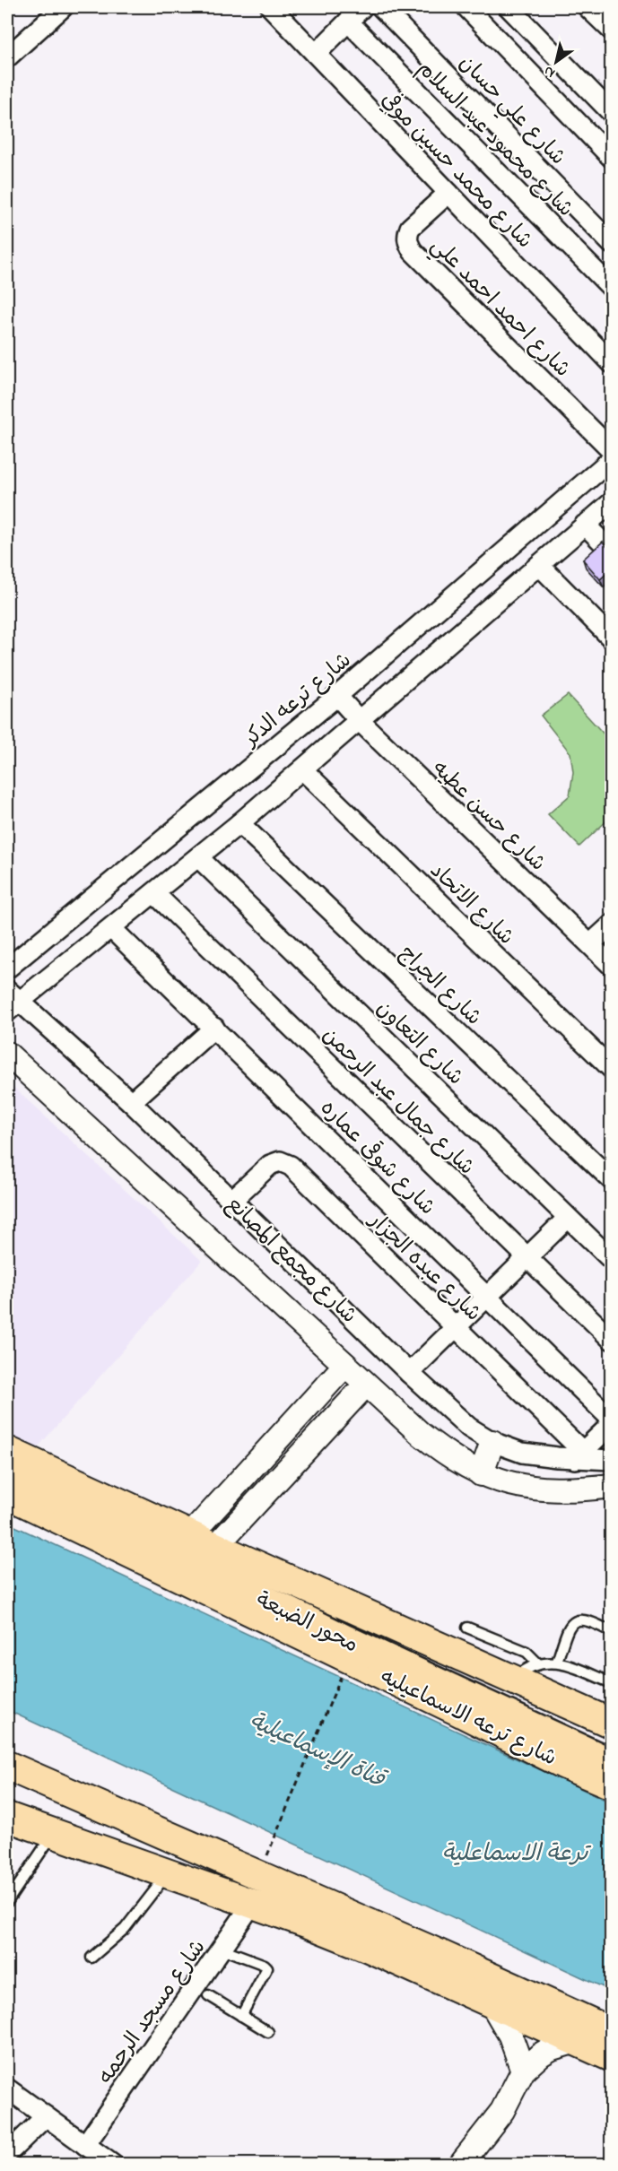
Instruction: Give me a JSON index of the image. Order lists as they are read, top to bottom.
{
  "streets": {
    "highway": ["محور الضبعة"],
    "main road": ["شارع ترعه الاسماعيليه"],
    "street": [
      "شارع علي حسان",
      "شارع محمود عبد السلام",
      "شارع محمد حسين موفي",
      "شارع احمد احمد علي",
      "شارع ترعه الدكر",
      "شارع حسن عطيه",
      "شارع الاتحاد",
      "شارع الجراج",
      "شارع التعاون",
      "شارع جمال عبد الرحمن",
      "شارع شوقى عماره",
      "شارع مجمع المصانع",
      "شارع عبده الجزار",
      "شارع مسجد الرحمه"
    ]
  },
  "crossings": [
    ["شارع محمد حسين موفي", "شارع احمد احمد علي"],
    ["شارع ترعه الدكر", "شارع حسن عطيه"],
    ["شارع مجمع المصانع", "شارع عبده الجزار"]
  ],
  "water": ["قناة الإسماعيلية", "ترعة الاسماعلية"],
  "north": "bottom left"
}
